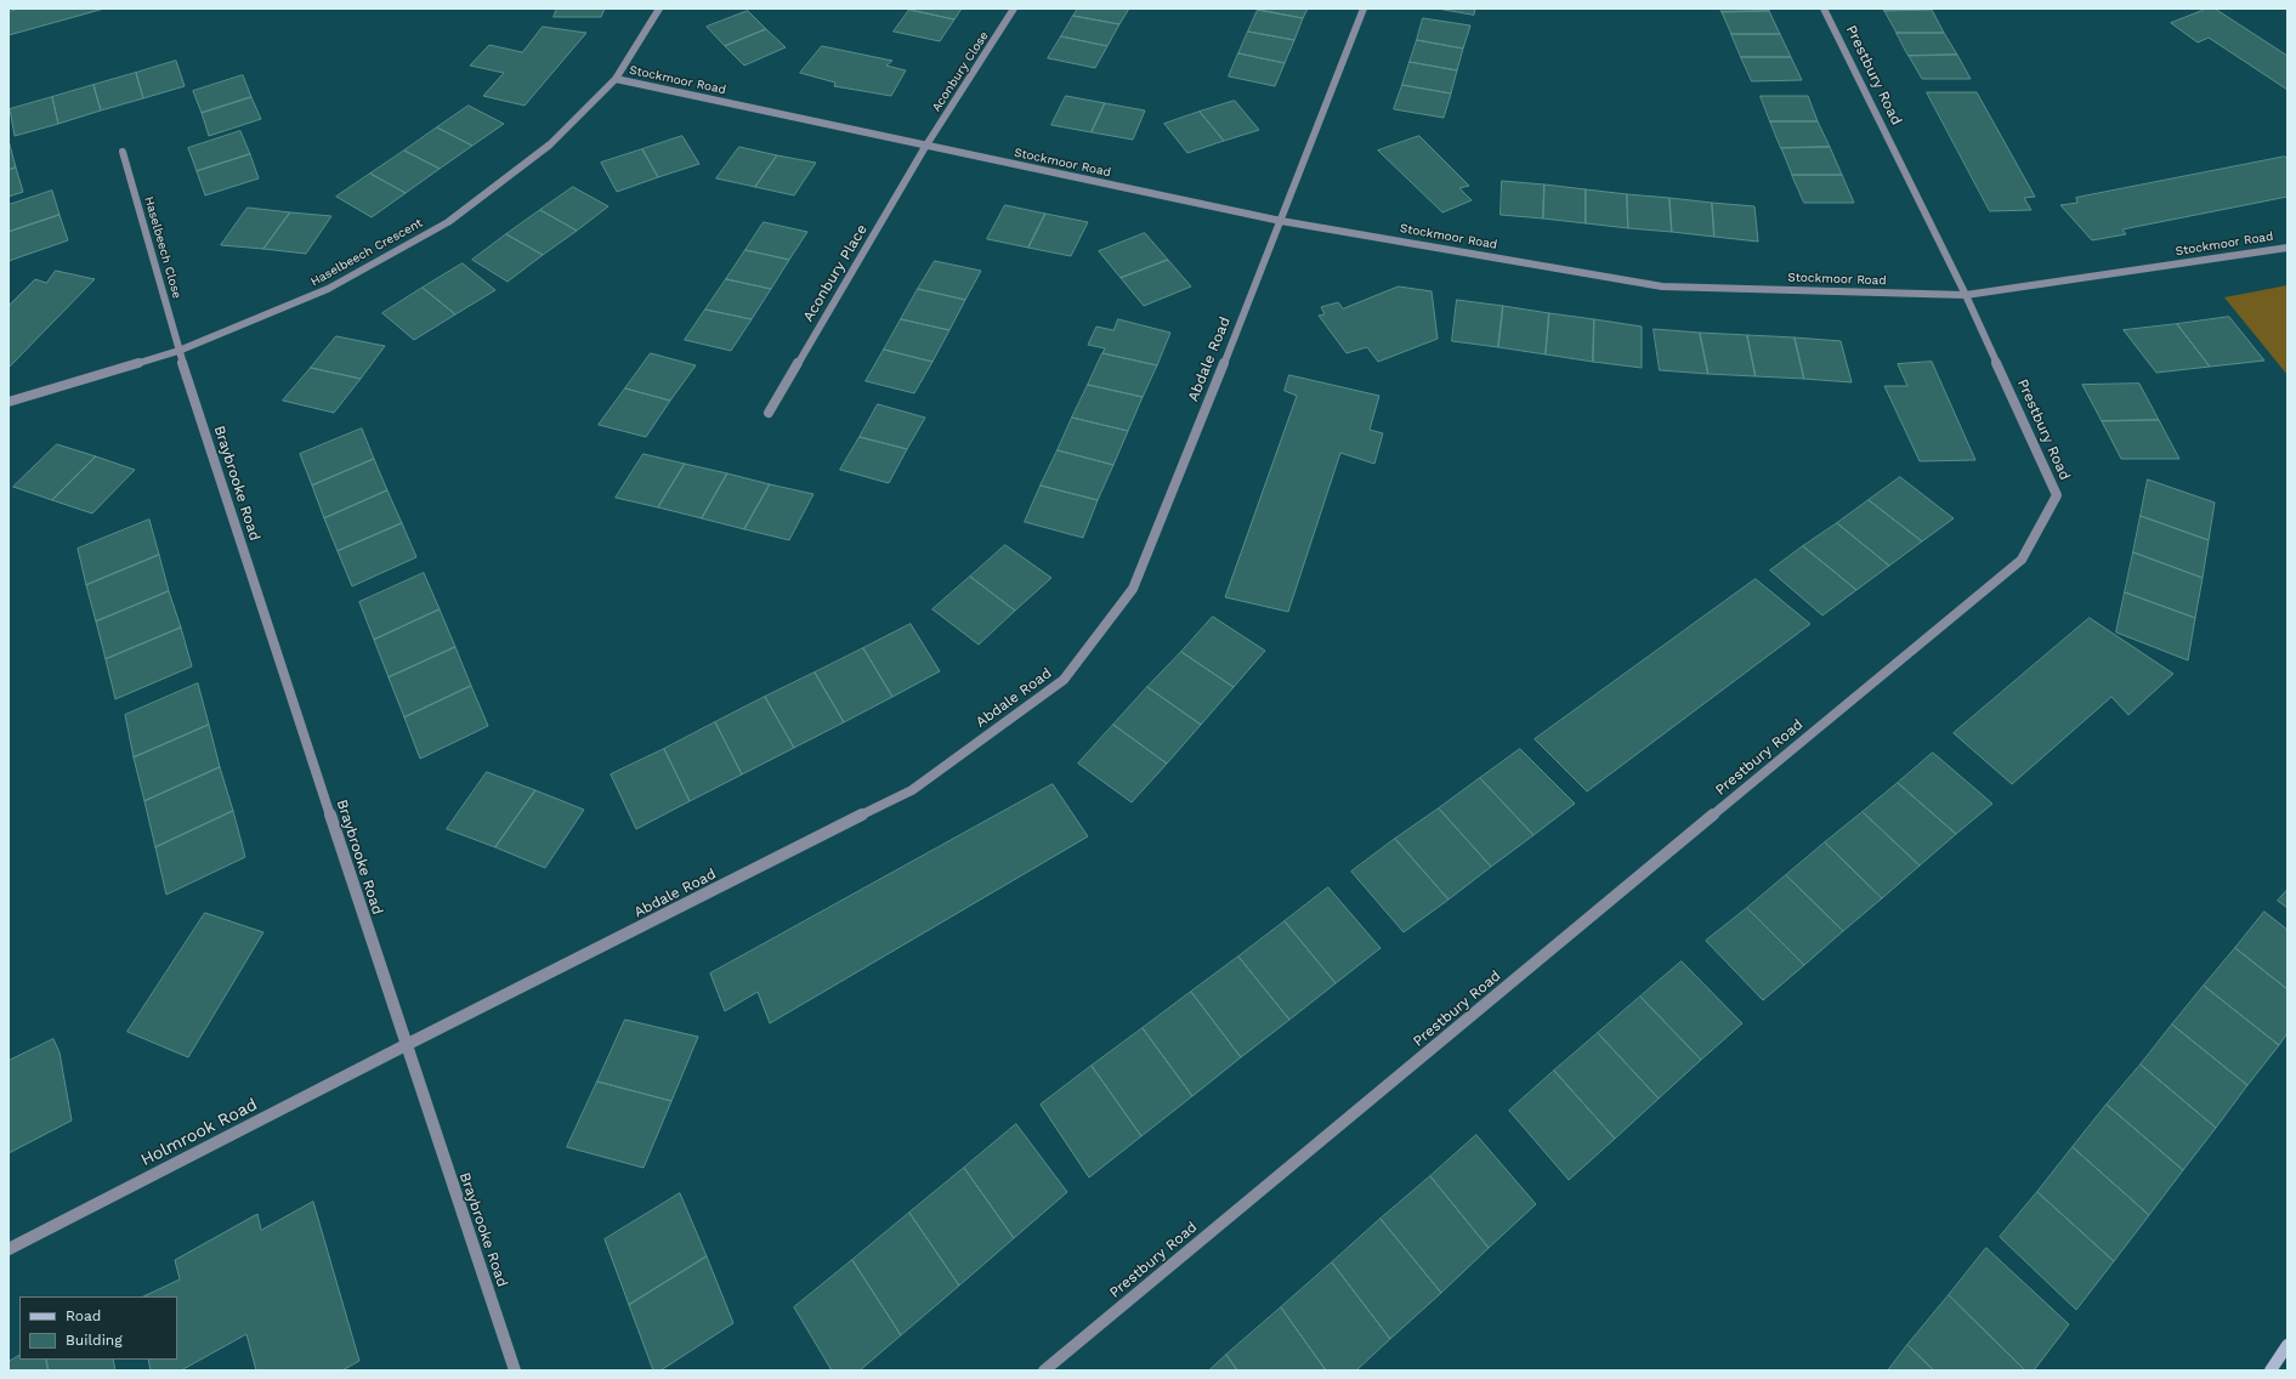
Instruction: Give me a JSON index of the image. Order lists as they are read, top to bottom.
{
  "streets": {
    "street": [
      "Aconbury Close",
      "Prestbury Road",
      "Stockmoor Road",
      "Haselbeech Close",
      "Haselbeech Crescent",
      "Aconbury Place",
      "Abdale Road",
      "Braybrooke Road",
      "Holmrook Road"
    ]
  },
  "crossings": [
    ["Aconbury Close", "Stockmoor Road"],
    ["Aconbury Close", "Aconbury Place"],
    ["Prestbury Road", "Stockmoor Road"],
    ["Stockmoor Road", "Haselbeech Crescent"],
    ["Stockmoor Road", "Aconbury Place"],
    ["Stockmoor Road", "Abdale Road"],
    ["Haselbeech Close", "Haselbeech Crescent"],
    ["Haselbeech Close", "Braybrooke Road"],
    ["Haselbeech Crescent", "Braybrooke Road"],
    ["Abdale Road", "Braybrooke Road"],
    ["Abdale Road", "Holmrook Road"],
    ["Braybrooke Road", "Holmrook Road"]
  ],
  "legend": ["Road", "Building"]
}
